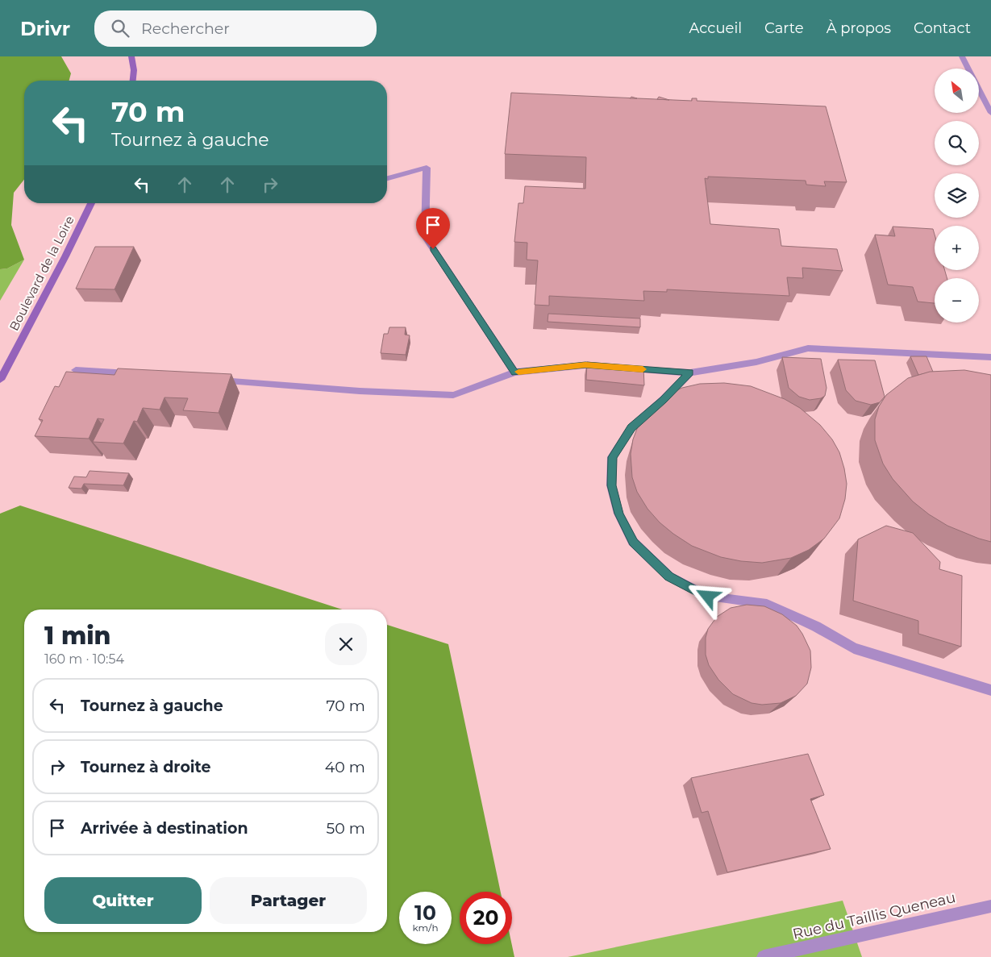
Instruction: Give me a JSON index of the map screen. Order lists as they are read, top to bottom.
{
  "streets": {
    "main road": ["Boulevard de la Loire"],
    "street": ["Rue du Taillis Queneau"]
  },
  "north": "top left",
  "page": {
    "header": "Drivr",
    "search": "Rechercher",
    "nav": [
      "Accueil",
      "Carte",
      "À propos",
      "Contact"
    ],
    "map_buttons": ["+", "−"],
    "turn": ["70 m", "Tournez à gauche"],
    "heading": ["1 min", "160 m · 10:54"],
    "list": [
      {
        "name": "Tournez à gauche",
        "value": "70 m"
      },
      {
        "name": "Tournez à droite",
        "value": "40 m"
      },
      {
        "name": "Arrivée à destination",
        "value": "50 m"
      }
    ],
    "buttons": ["Quitter", "Partager"],
    "speed": "10 km/h",
    "limit": "20"
  }
}
